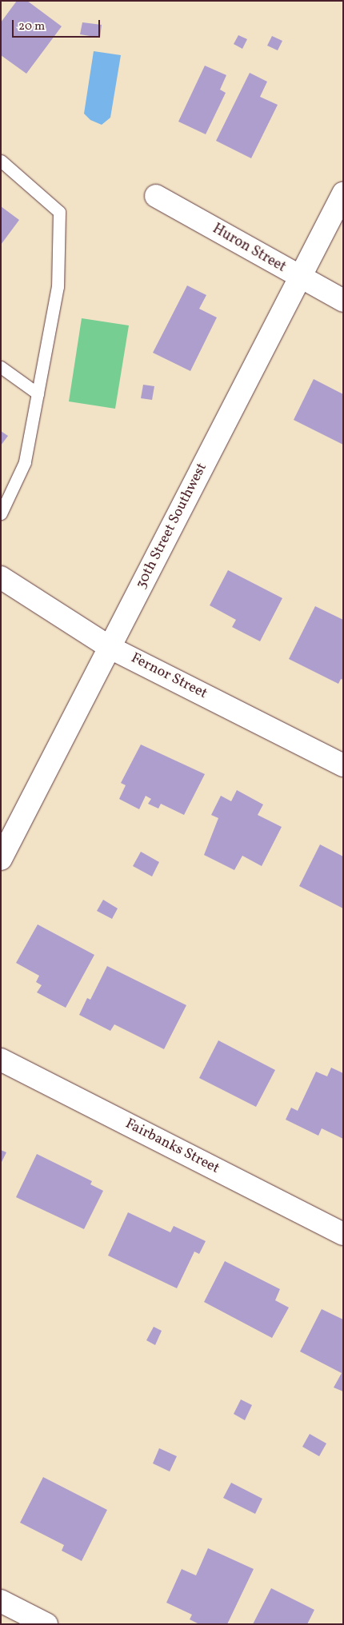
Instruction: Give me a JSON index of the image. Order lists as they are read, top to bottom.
{
  "streets": {
    "street": [
      "Huron Street",
      "30th Street Southwest",
      "Fernor Street",
      "Fairbanks Street"
    ]
  },
  "crossings": [
    ["Huron Street", "30th Street Southwest"],
    ["30th Street Southwest", "Fernor Street"]
  ],
  "scale_bar": "20 m"
}
